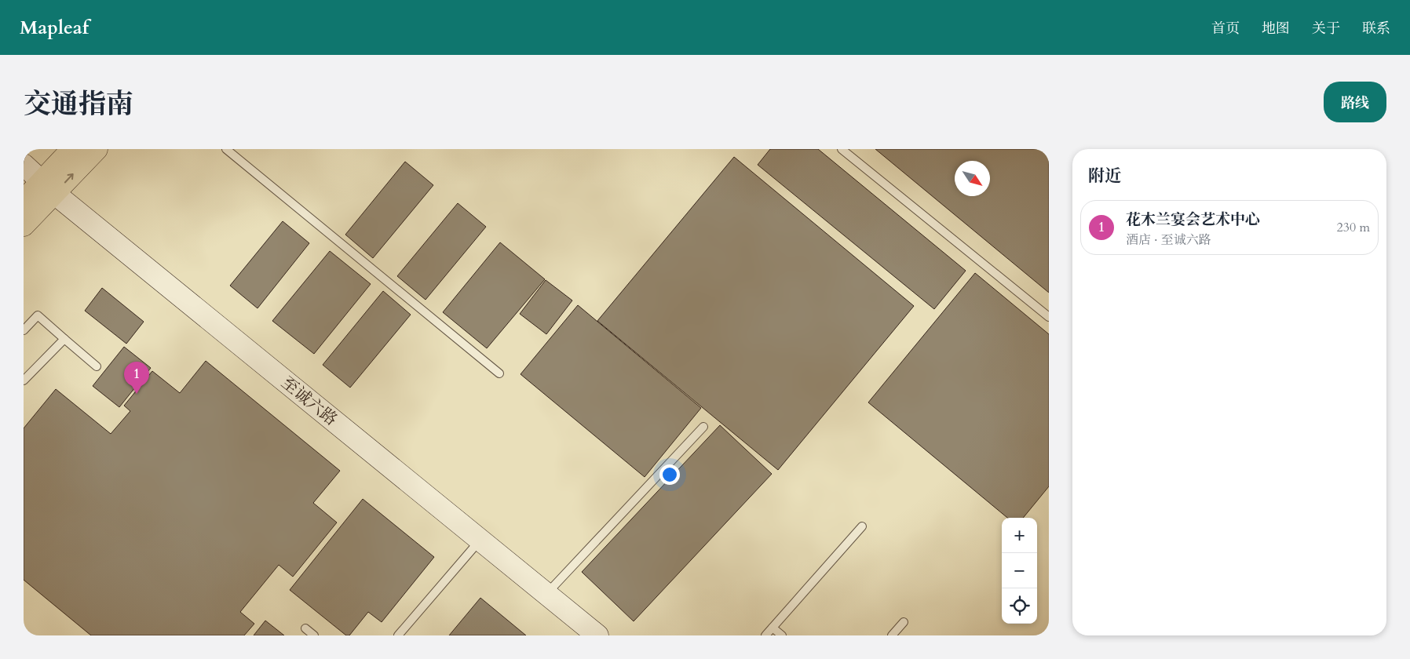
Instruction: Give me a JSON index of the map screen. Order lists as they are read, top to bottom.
{
  "streets": {
    "main road": ["至诚六路"]
  },
  "north": "bottom right",
  "page": {
    "header": "Mapleaf",
    "nav": [
      "首页",
      "地图",
      "关于",
      "联系"
    ],
    "title": "交通指南",
    "buttons": "路线",
    "heading": "附近",
    "list": [
      {
        "mark": "1",
        "name": "花木兰宴会艺术中心",
        "note": "酒店 · 至诚六路",
        "value": "230 m"
      }
    ],
    "pins": "1",
    "map_buttons": ["+", "−"]
  }
}
